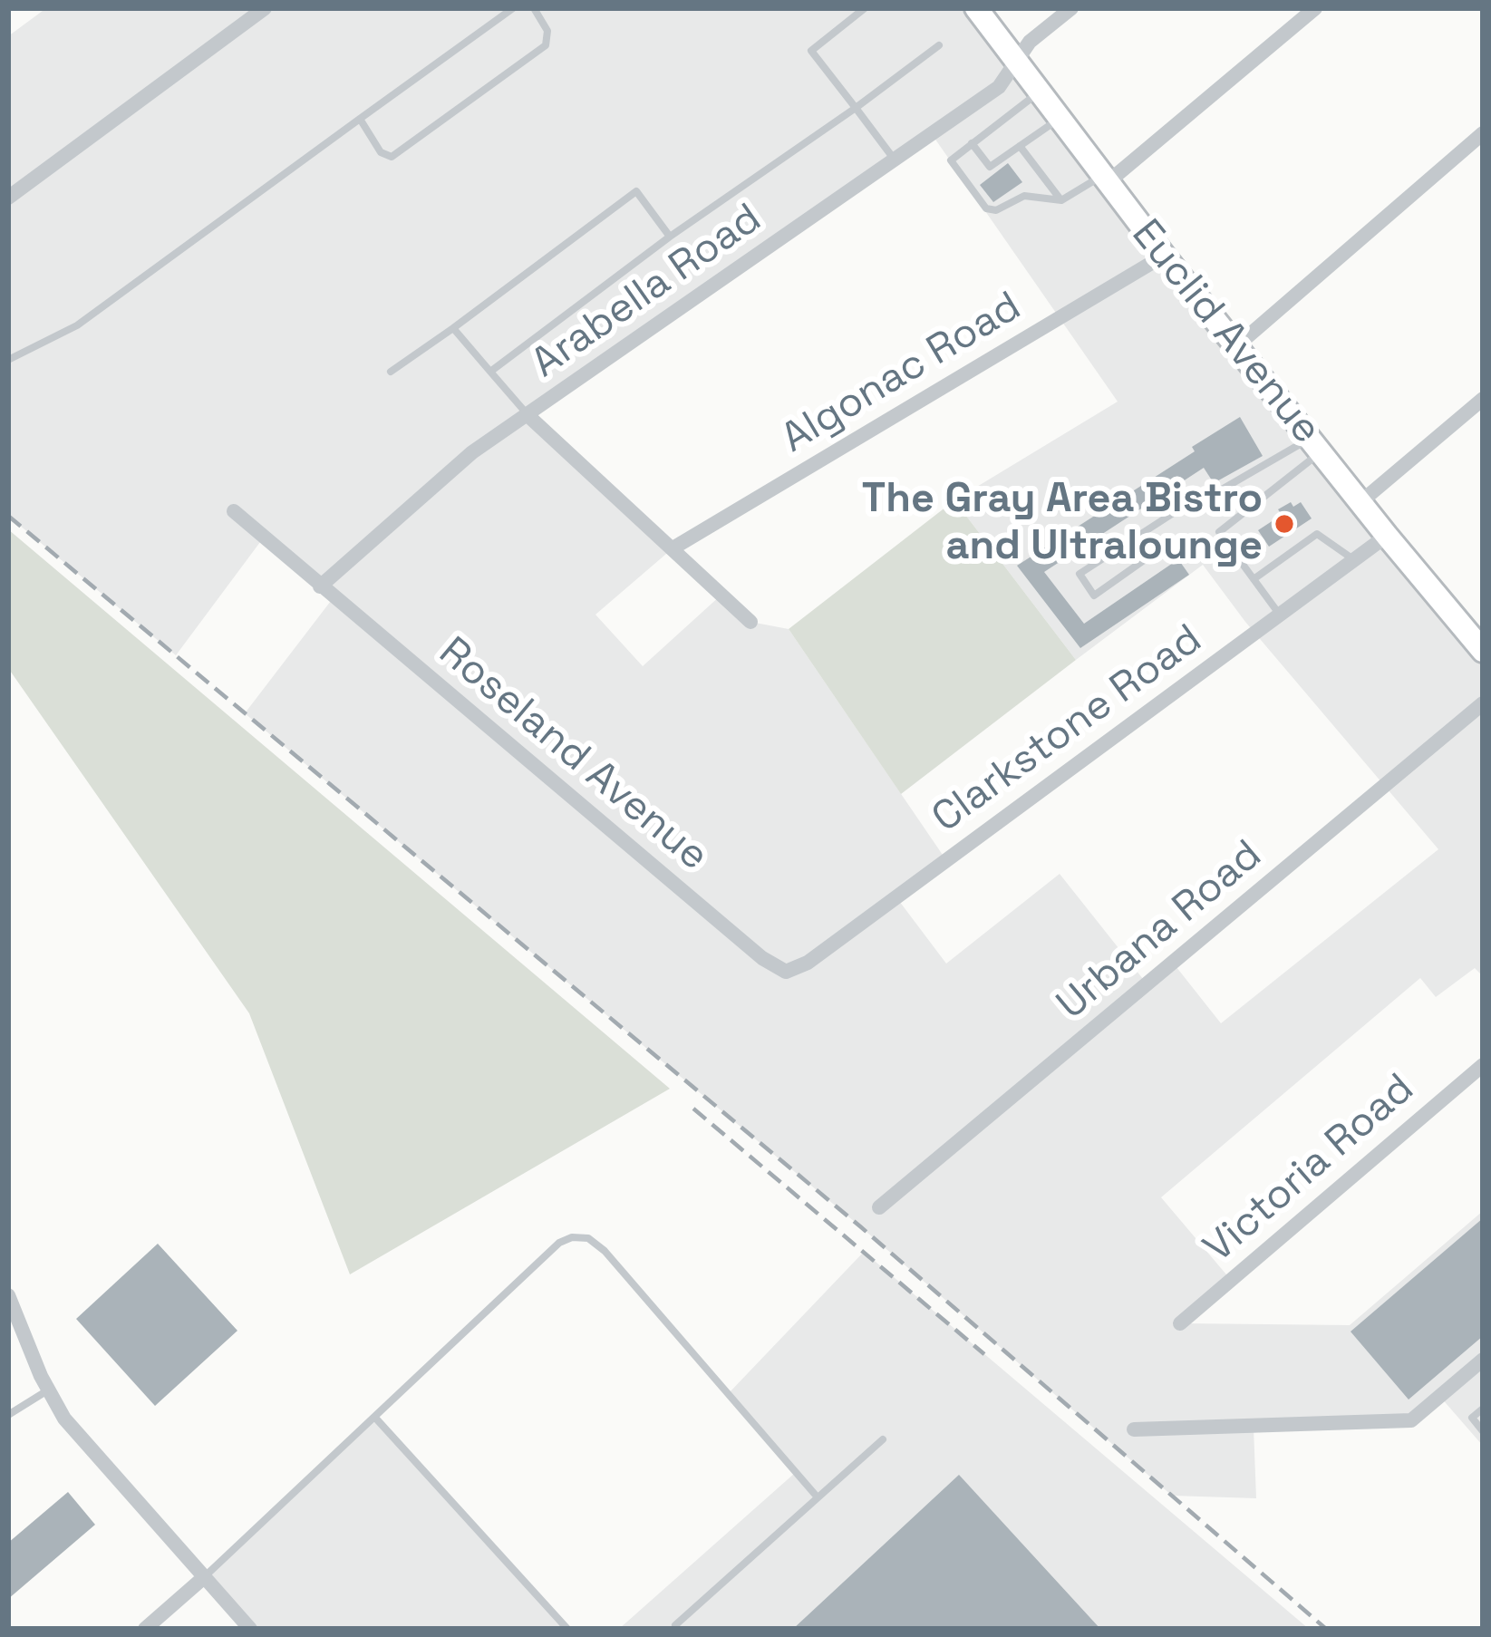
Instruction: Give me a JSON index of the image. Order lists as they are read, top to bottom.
{
  "streets": {
    "main road": ["Euclid Avenue"],
    "street": [
      "Arabella Road",
      "Algonac Road",
      "Clarkstone Road",
      "Roseland Avenue",
      "Urbana Road",
      "Victoria Road"
    ]
  },
  "crossings": [
    ["Arabella Road", "Euclid Avenue"],
    ["Arabella Road", "Roseland Avenue"],
    ["Euclid Avenue", "Algonac Road"],
    ["Euclid Avenue", "Clarkstone Road"],
    ["Clarkstone Road", "Roseland Avenue"]
  ],
  "places": ["The Gray Area Bistro and Ultralounge"]
}
